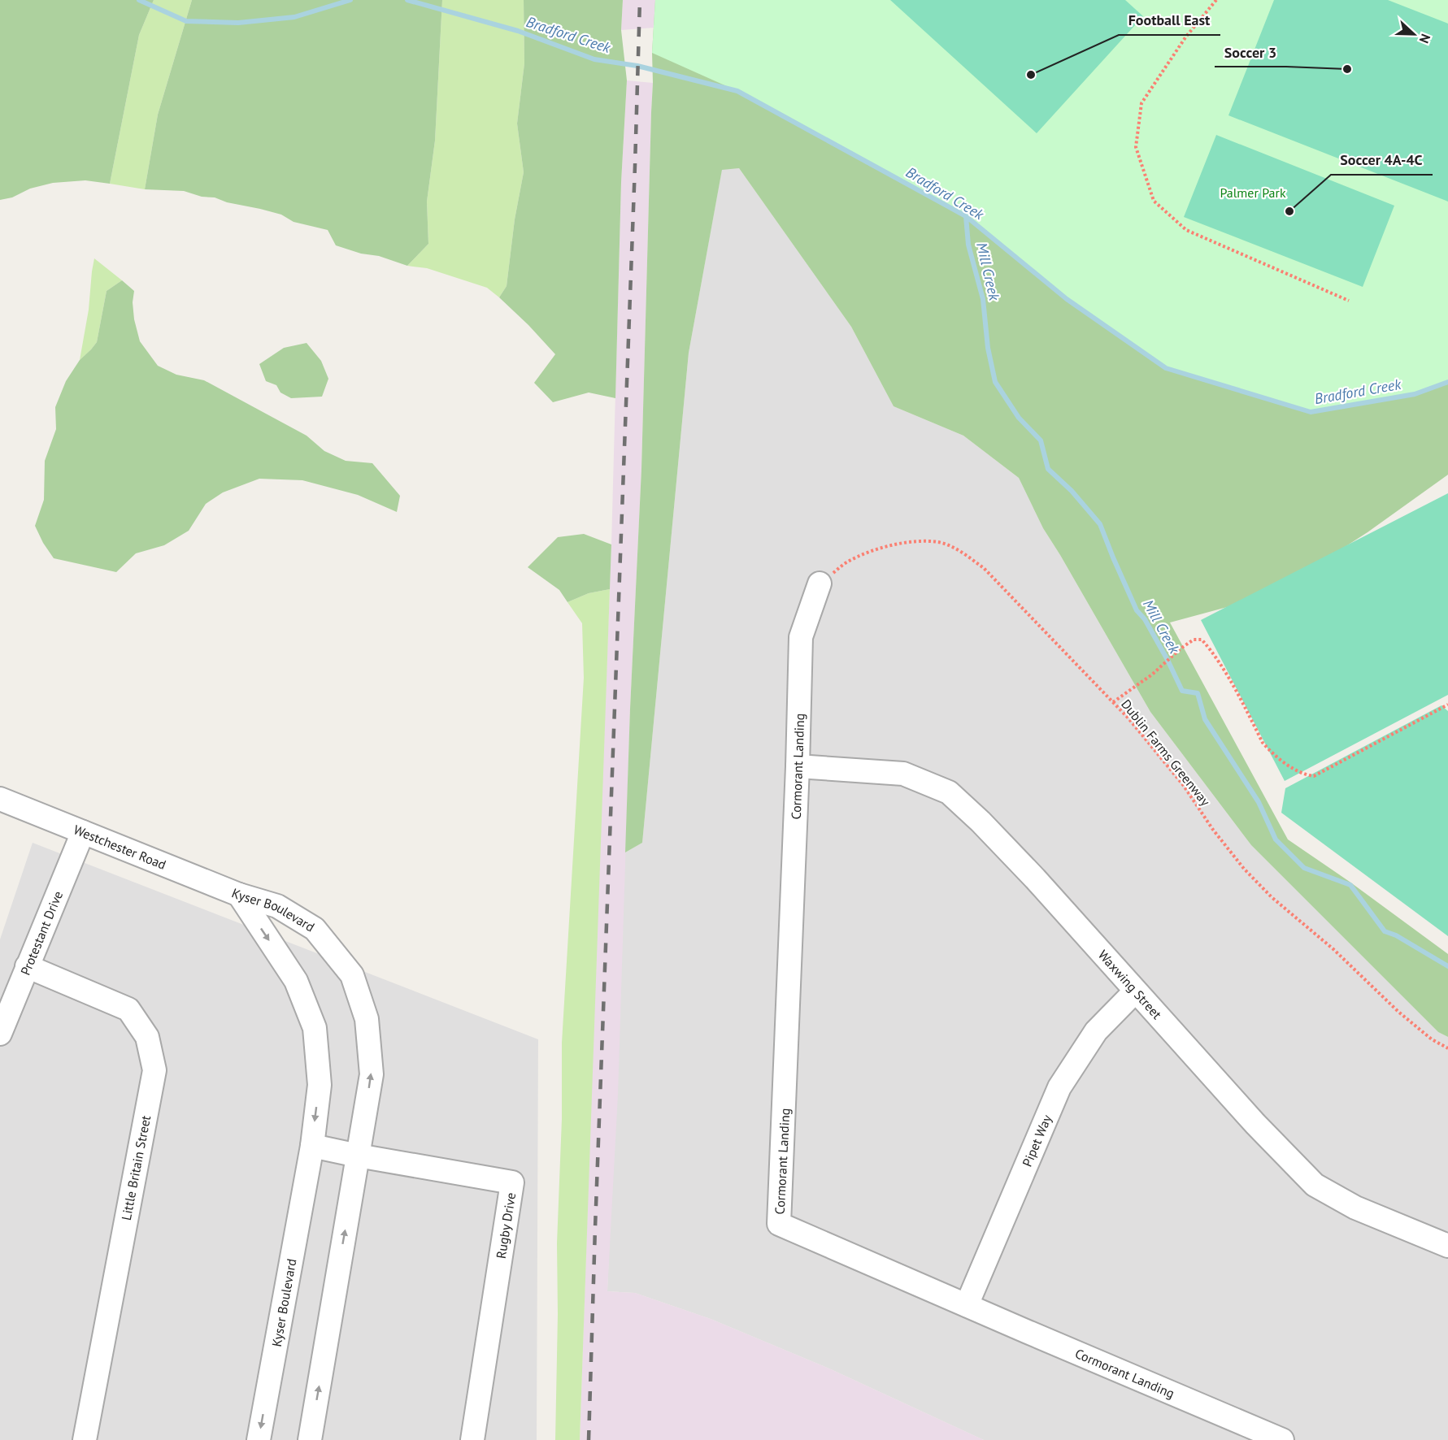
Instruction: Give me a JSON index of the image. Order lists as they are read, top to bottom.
{
  "streets": {
    "street": [
      "Cormorant Landing",
      "Westchester Road",
      "Kyser Boulevard",
      "Protestant Drive",
      "Waxwing Street",
      "Pipet Way",
      "Little Britain Street",
      "Rugby Drive"
    ],
    "path": ["Dublin Farms Greenway"]
  },
  "crossings": [
    ["Dublin Farms Greenway", "Cormorant Landing"],
    ["Cormorant Landing", "Waxwing Street"],
    ["Cormorant Landing", "Pipet Way"],
    ["Westchester Road", "Kyser Boulevard"],
    ["Westchester Road", "Protestant Drive"],
    ["Kyser Boulevard", "Rugby Drive"],
    ["Protestant Drive", "Little Britain Street"],
    ["Waxwing Street", "Pipet Way"]
  ],
  "water": ["Bradford Creek", "Mill Creek"],
  "parks": ["Palmer Park"],
  "places": ["Soccer 3", "Football East", "Soccer 4A-4C"],
  "north": "right"
}
